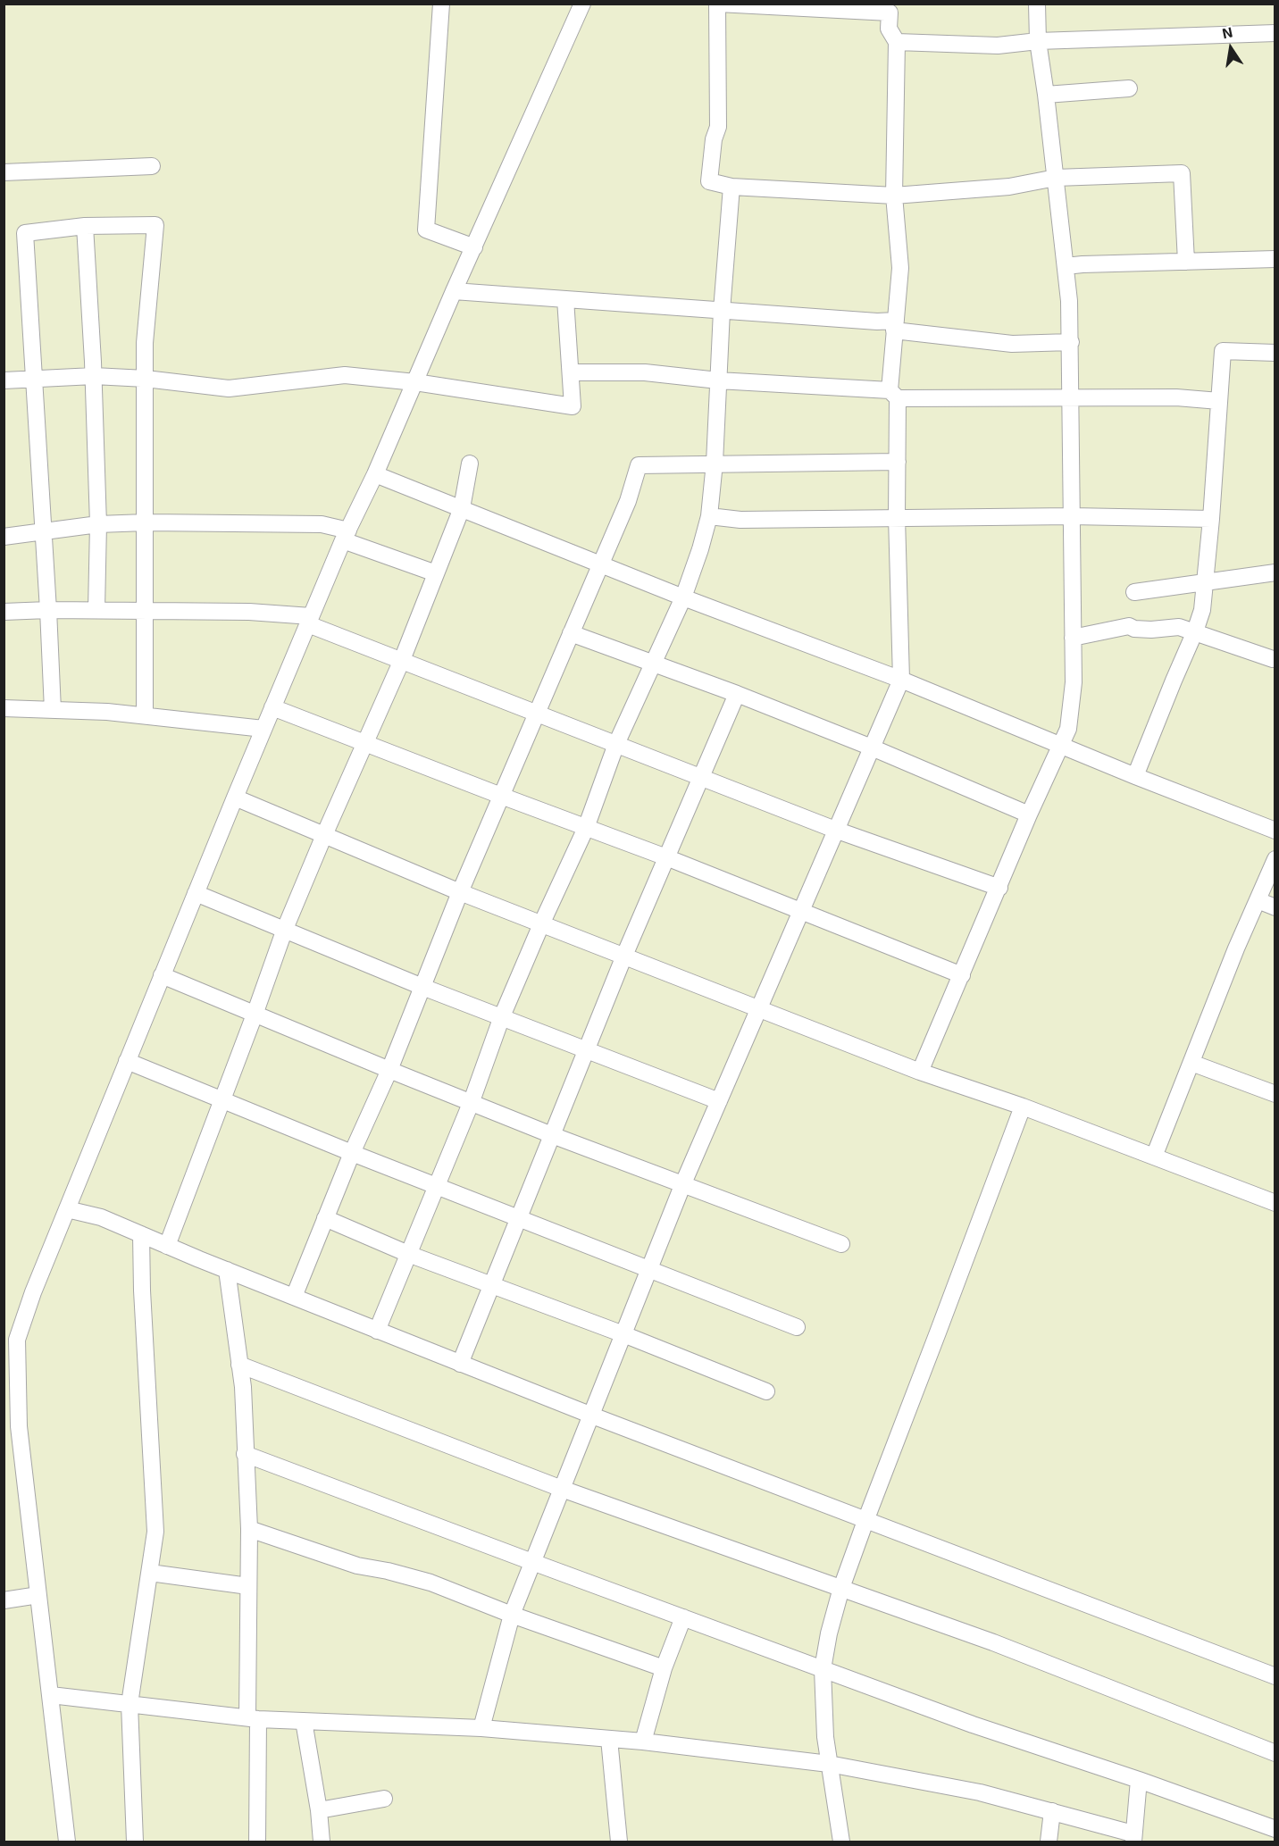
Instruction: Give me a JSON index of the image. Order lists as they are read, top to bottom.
{
  "north": "top"
}
